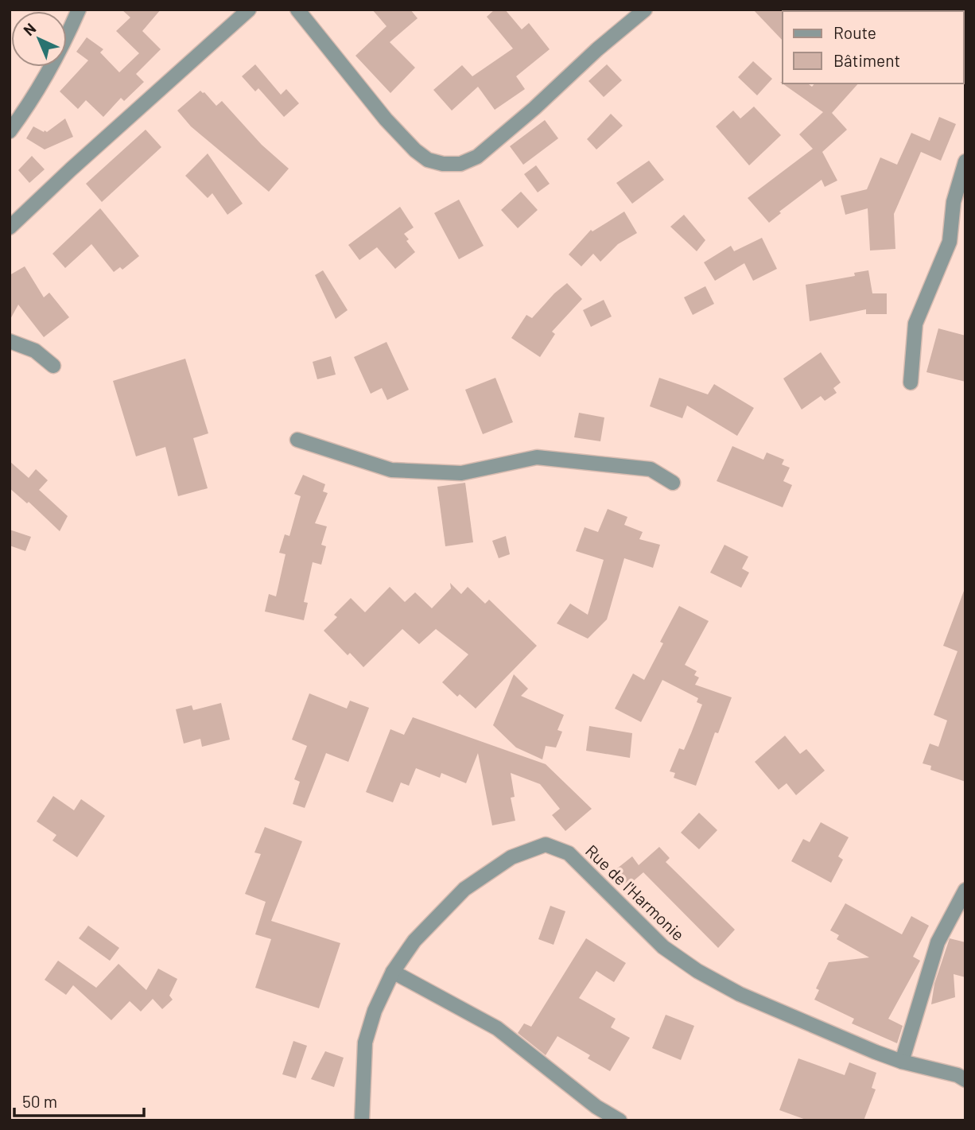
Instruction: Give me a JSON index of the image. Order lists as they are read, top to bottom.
{
  "streets": {
    "street": ["Rue de l'Harmonie"]
  },
  "legend": ["Route", "Bâtiment"],
  "scale_bar": "50 m",
  "north": "top left"
}
